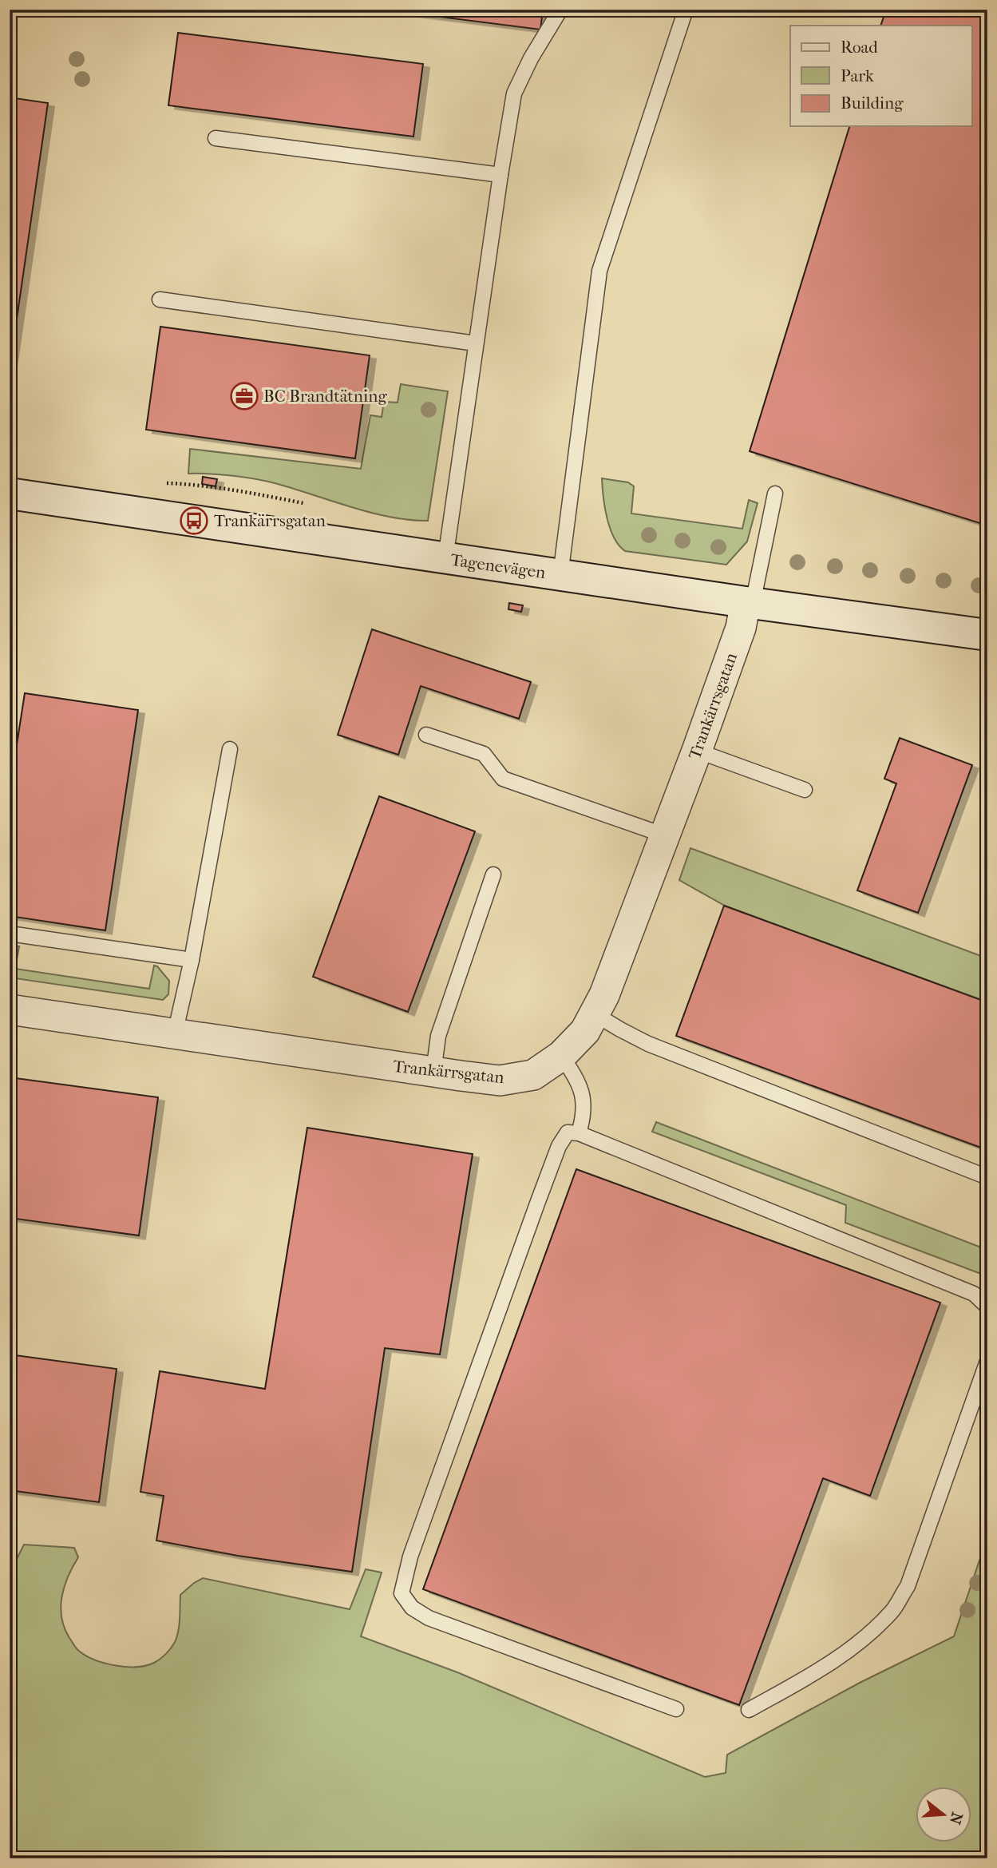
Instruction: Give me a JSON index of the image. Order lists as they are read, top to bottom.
{
  "streets": {
    "street": ["Tagenevägen", "Trankärrsgatan"]
  },
  "crossings": [
    ["Tagenevägen", "Trankärrsgatan"]
  ],
  "places": {
    "office": ["BC Brandtätning"],
    "bus stop": ["Trankärrsgatan"]
  },
  "legend": ["Road", "Park", "Building"],
  "north": "right"
}
